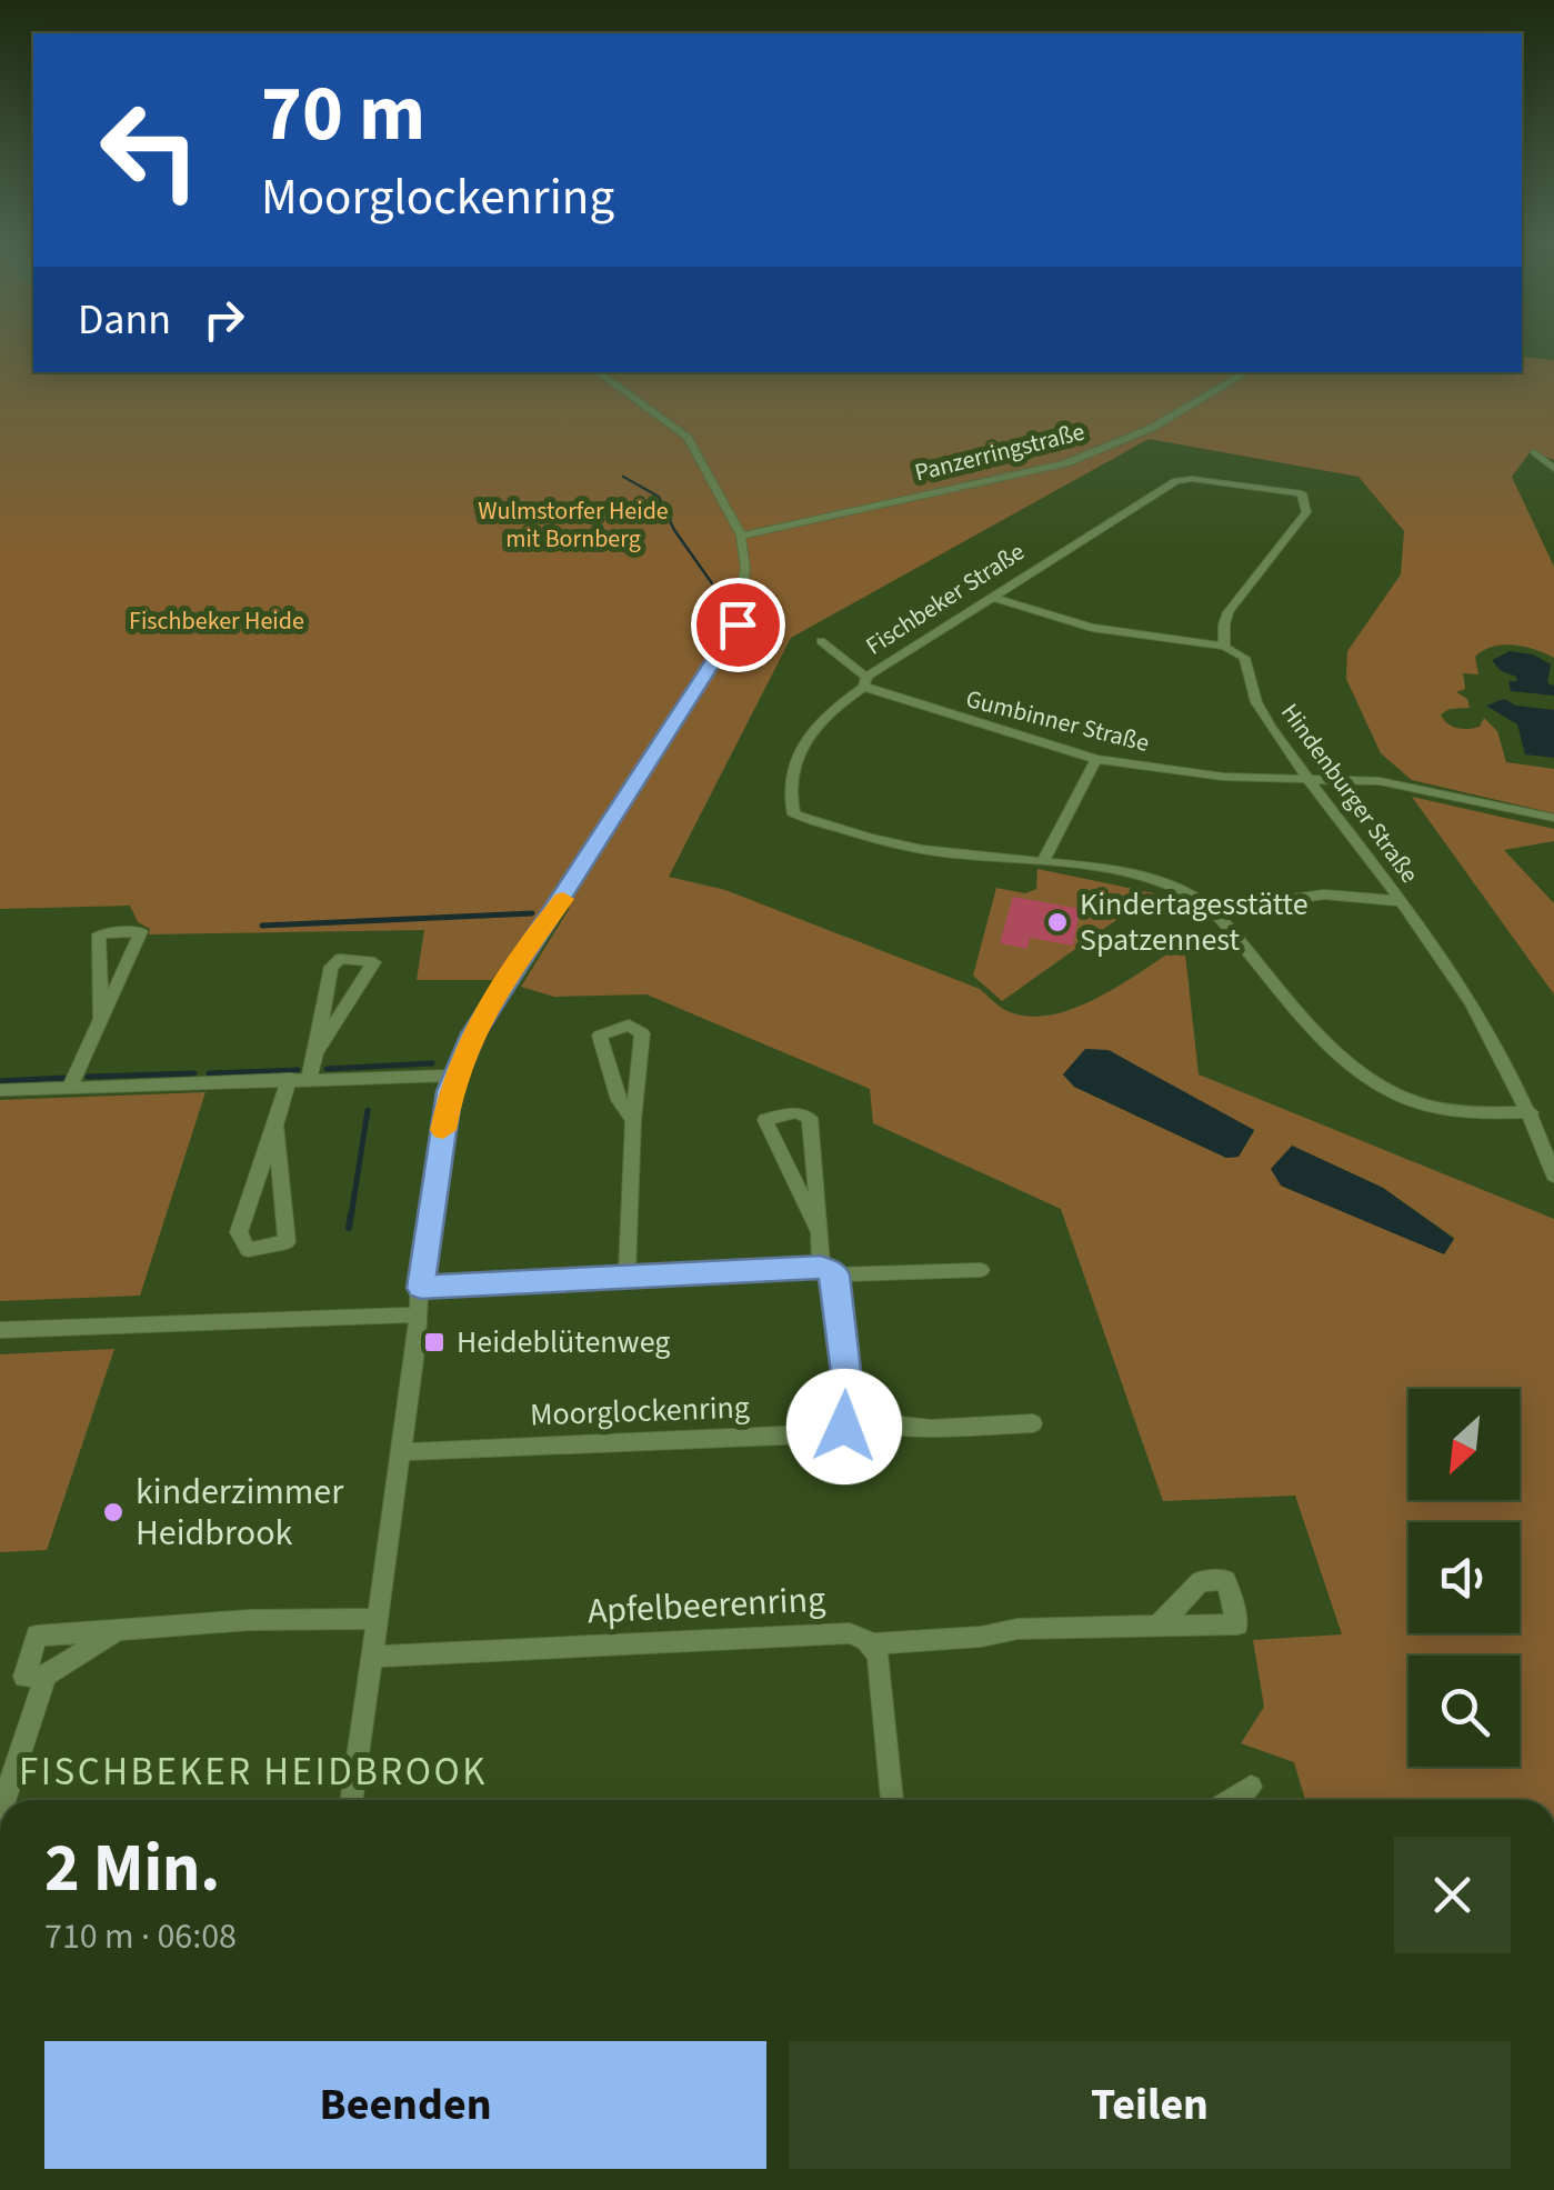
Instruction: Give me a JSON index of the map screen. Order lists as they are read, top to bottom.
{
  "streets": {
    "street": [
      "Panzerringstraße",
      "Fischbeker Straße",
      "Gumbinner Straße",
      "Hindenburger Straße",
      "Moorglockenring",
      "Apfelbeerenring"
    ]
  },
  "crossings": [
    ["Fischbeker Straße", "Gumbinner Straße"],
    ["Fischbeker Straße", "Hindenburger Straße"],
    ["Gumbinner Straße", "Hindenburger Straße"]
  ],
  "districts": ["FISCHBEKER HEIDBROOK"],
  "parks": ["Wulmstorfer Heide mit Bornberg", "Fischbeker Heide"],
  "places": {
    "other": ["Kindertagesstätte Spatzennest", "kinderzimmer Heidbrook"],
    "transit": ["Heideblütenweg"]
  },
  "north": "bottom left",
  "page": {
    "turn": ["70 m", "Moorglockenring"],
    "then": "Dann",
    "heading": ["2 Min.", "710 m · 06:08"],
    "buttons": ["Beenden", "Teilen"]
  }
}
